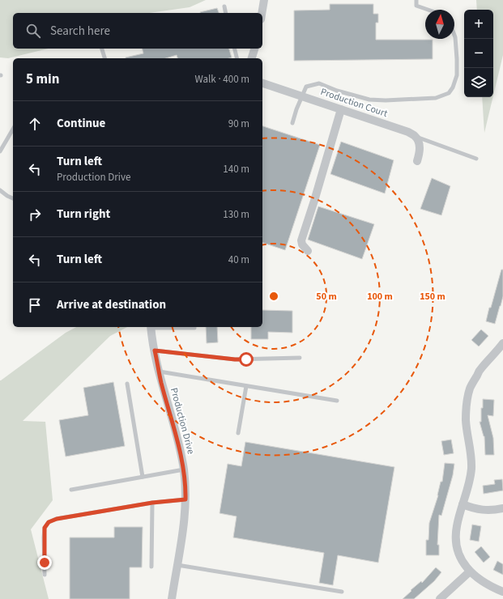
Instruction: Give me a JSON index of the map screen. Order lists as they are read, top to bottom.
{
  "streets": {
    "street": ["Production Court", "Production Drive"]
  },
  "north": "top",
  "page": {
    "map_buttons": ["+", "−"],
    "search": "Search here",
    "heading": ["5 min", "Walk · 400 m"],
    "list": [
      ["Continue", "90 m"],
      ["Turn left", "Production Drive", "140 m"],
      ["Turn right", "130 m"],
      ["Turn left", "40 m"],
      "Arrive at destination"
    ]
  },
  "rings": ["50 m", "100 m", "150 m"]
}
